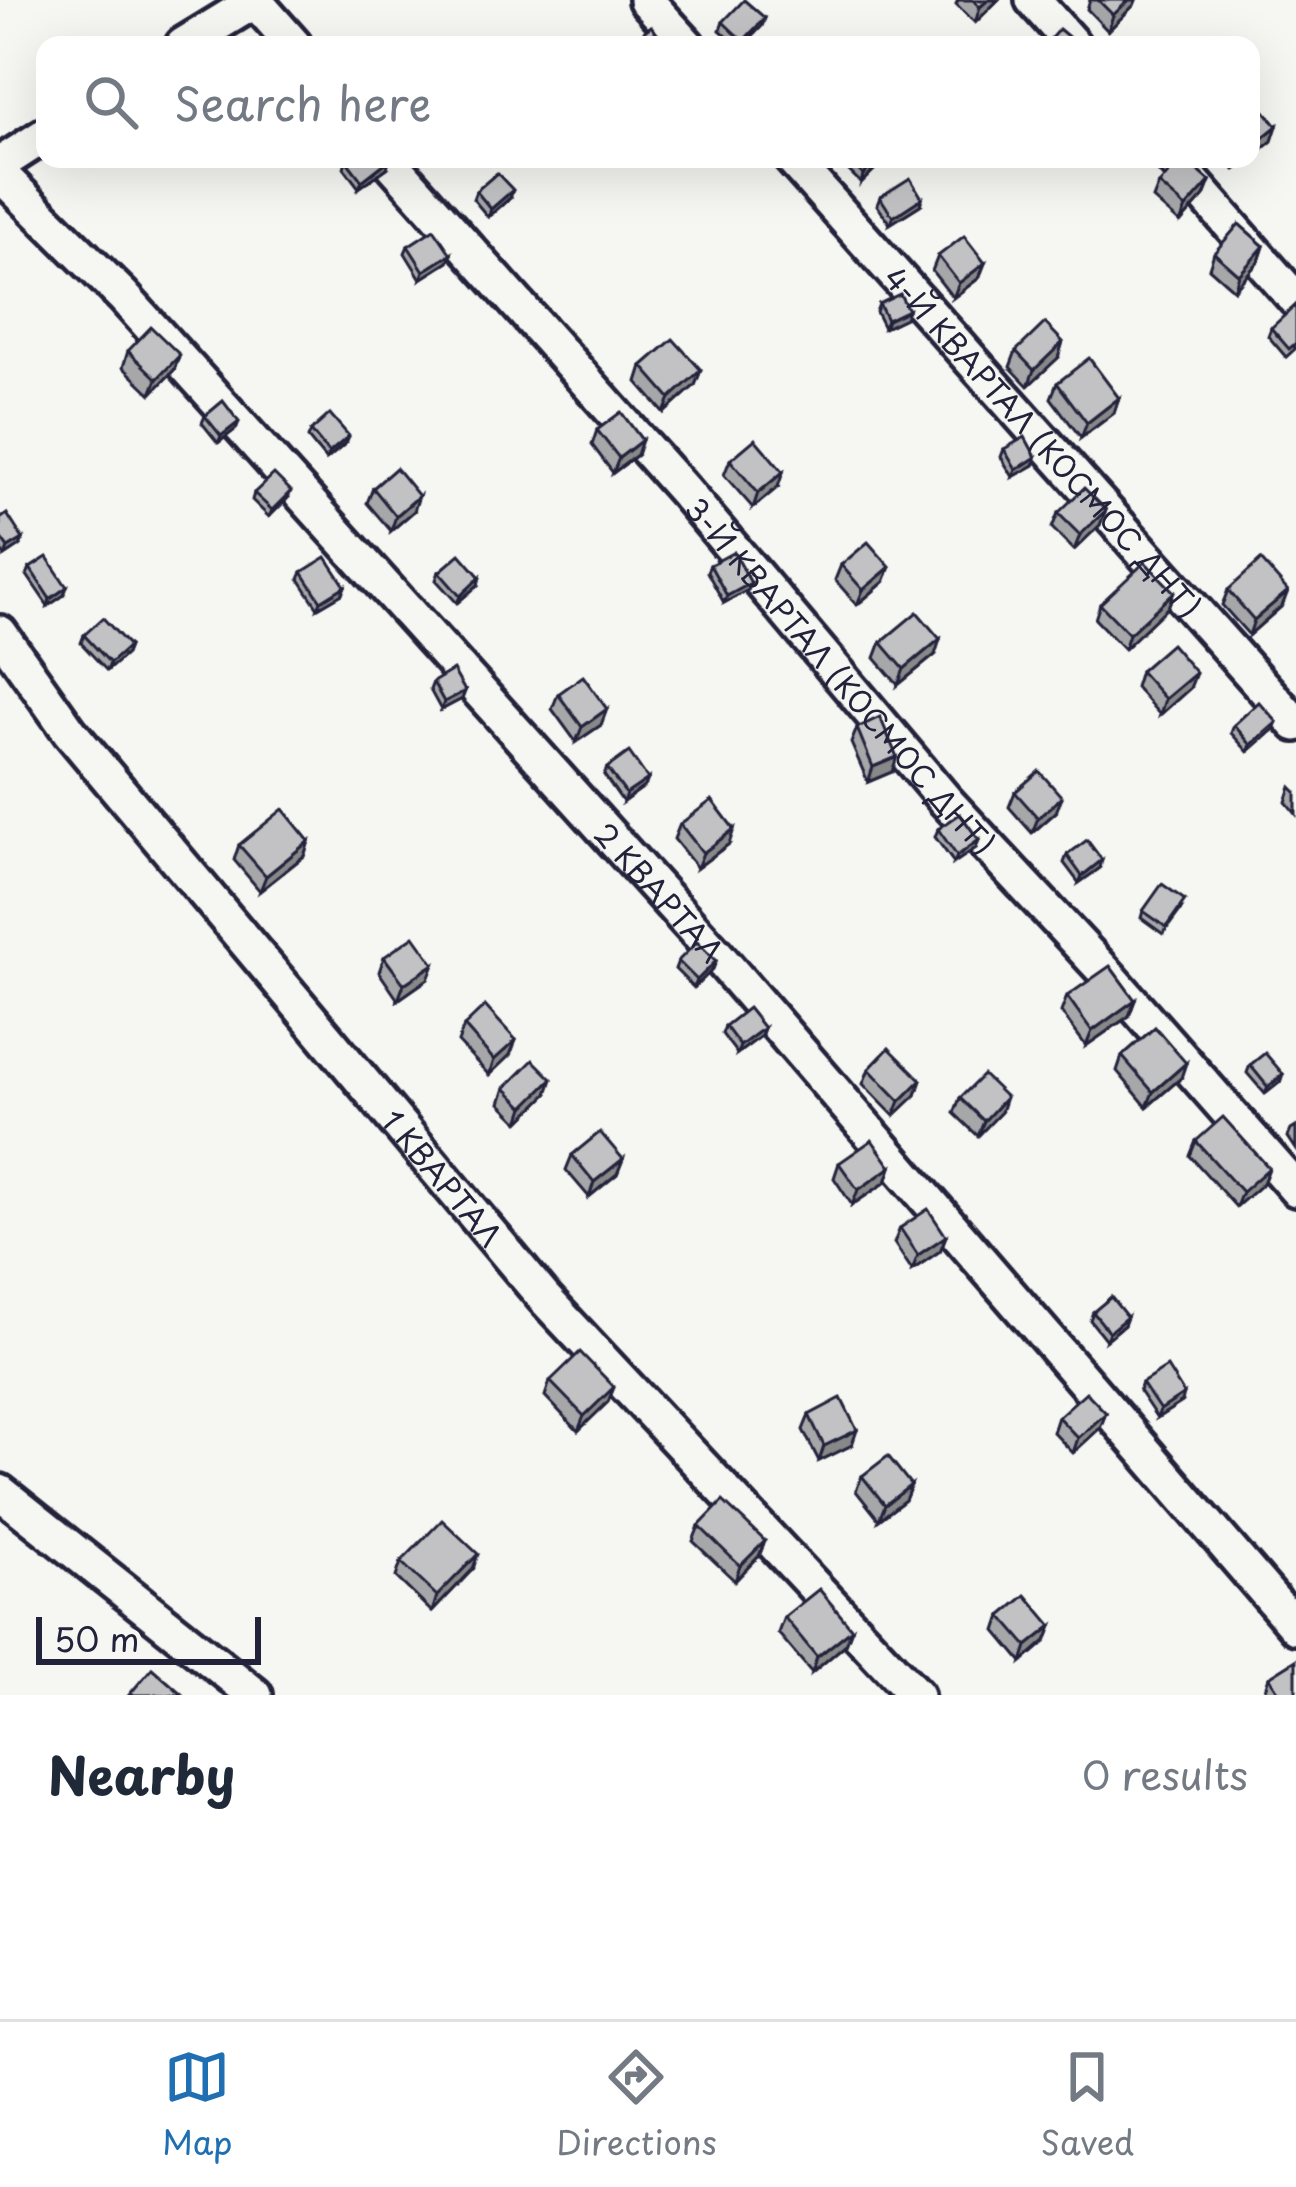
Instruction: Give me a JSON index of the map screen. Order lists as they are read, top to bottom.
{
  "streets": {
    "street": [
      "4-Й КВАРТАЛ (КОСМОС ДНТ)",
      "3-Й КВАРТАЛ (КОСМОС ДНТ)",
      "2 КВАРТАЛ",
      "1 КВАРТАЛ"
    ]
  },
  "scale_bar": "50 m",
  "page": {
    "search": "Search here",
    "scale": "50 m",
    "heading": ["Nearby", "0 results"],
    "nav": ["Map", "Directions", "Saved"]
  }
}
